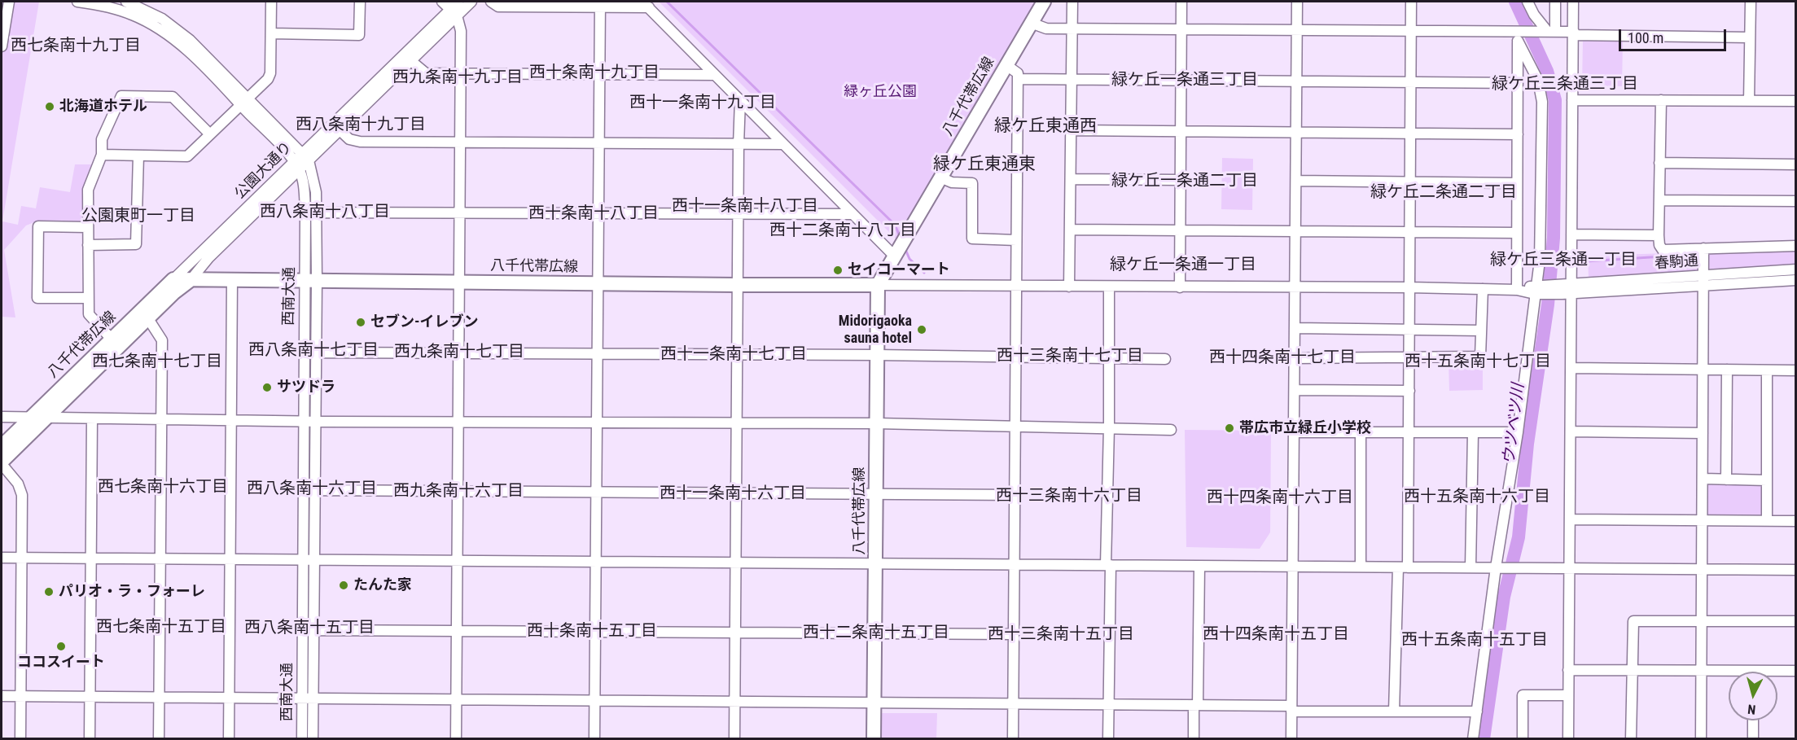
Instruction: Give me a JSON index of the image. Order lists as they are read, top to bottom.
{
  "streets": {
    "main road": ["八千代帯広線"],
    "street": ["公園大通り", "春駒通", "西南大通"]
  },
  "crossings": [
    ["八千代帯広線", "公園大通り"],
    ["八千代帯広線", "春駒通"],
    ["八千代帯広線", "西南大通"],
    ["公園大通り", "西南大通"]
  ],
  "districts": [
    "西七条南十九丁目",
    "西十条南十九丁目",
    "西九条南十九丁目",
    "緑ケ丘一条通三丁目",
    "緑ケ丘三条通三丁目",
    "西十一条南十九丁目",
    "西八条南十九丁目",
    "緑ケ丘東通西",
    "緑ケ丘東通東",
    "緑ケ丘一条通二丁目",
    "緑ケ丘二条通二丁目",
    "西十一条南十八丁目",
    "西八条南十八丁目",
    "西十条南十八丁目",
    "公園東町一丁目",
    "西十二条南十八丁目",
    "緑ケ丘三条通一丁目",
    "緑ケ丘一条通一丁目",
    "西八条南十七丁目",
    "西九条南十七丁目",
    "西十一条南十七丁目",
    "西十三条南十七丁目",
    "西十四条南十七丁目",
    "西七条南十七丁目",
    "西十五条南十七丁目",
    "西七条南十六丁目",
    "西八条南十六丁目",
    "西九条南十六丁目",
    "西十一条南十六丁目",
    "西十三条南十六丁目",
    "西十五条南十六丁目",
    "西十四条南十六丁目",
    "西七条南十五丁目",
    "西八条南十五丁目",
    "西十条南十五丁目",
    "西十二条南十五丁目",
    "西十三条南十五丁目",
    "西十四条南十五丁目",
    "西十五条南十五丁目"
  ],
  "water": ["ウツベツ川"],
  "parks": ["緑ヶ丘公園"],
  "places": [
    "北海道ホテル",
    "セイコーマート",
    "セブン-イレブン",
    "Midorigaoka sauna hotel",
    "サツドラ",
    "帯広市立緑丘小学校",
    "たんた家",
    "パリオ・ラ・フォーレ",
    "ココスイート"
  ],
  "scale_bar": "100 m",
  "north": "bottom"
}
